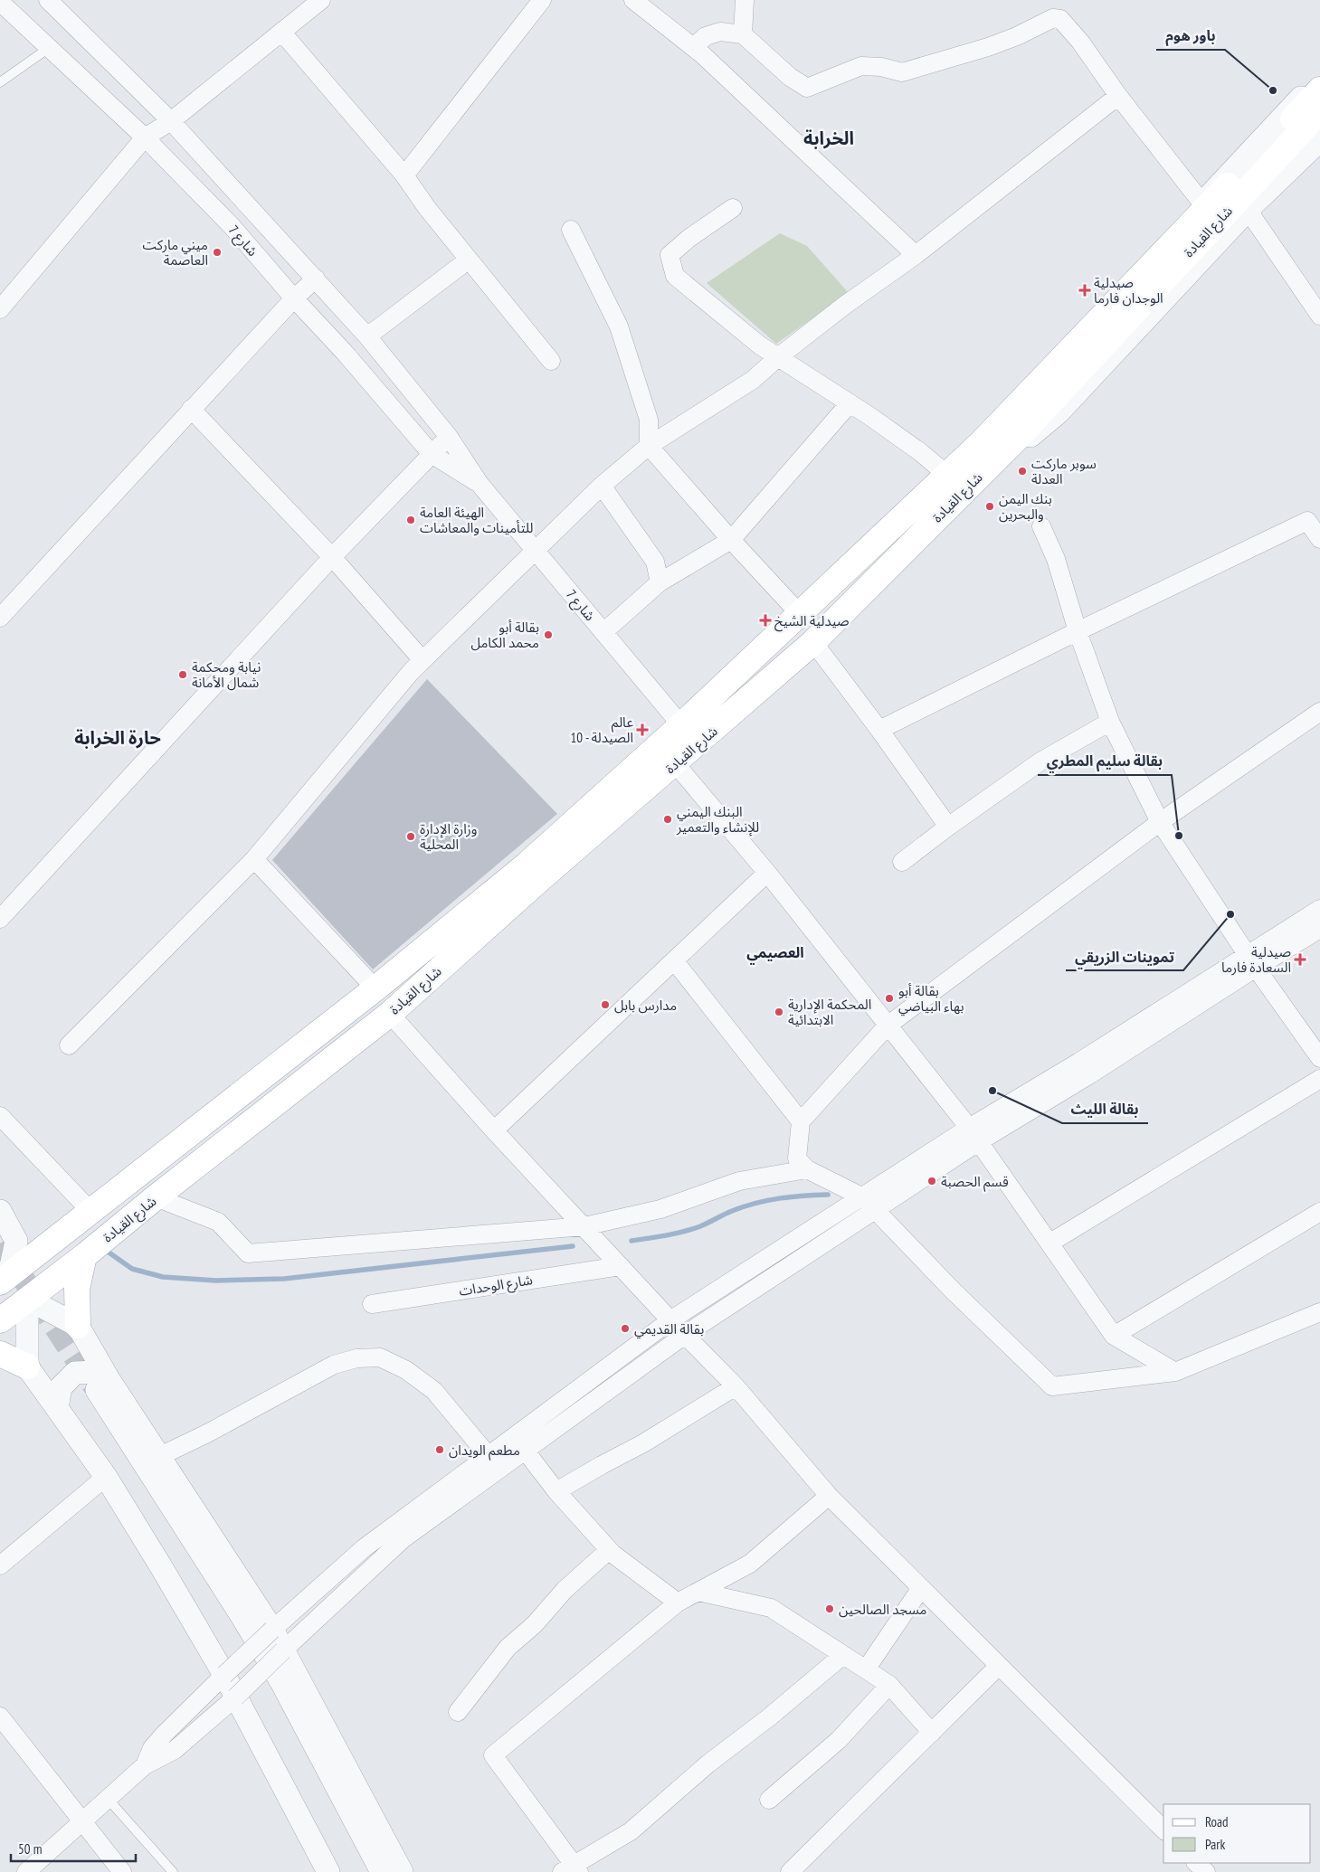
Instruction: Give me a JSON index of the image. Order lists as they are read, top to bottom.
{
  "streets": {
    "main road": ["شارع القيادة"],
    "street": ["شارع 7", "شارع الوحدات"]
  },
  "crossings": [
    ["شارع القيادة", "شارع 7"]
  ],
  "districts": ["الخرابة", "حارة الخرابة", "العصيمي"],
  "places": {
    "other": [
      "باور هوم",
      "ميني ماركت العاصمة",
      "سوبر ماركت العدلة",
      "بنك اليمن والبحرين",
      "الهيئة العامة للتأمينات والمعاشات",
      "بقالة أبو محمد الكامل",
      "نيابة ومحكمة شمال الأمانة",
      "البنك اليمني للإنشاء والتعمير",
      "بقالة سليم المطري",
      "وزارة الإدارة المحلية",
      "تموينات الزريقي",
      "بقالة أبو بهاء البياضي",
      "مدارس بابل",
      "المحكمة الإدارية الابتدائية",
      "بقالة الليث",
      "قسم الحصبة",
      "بقالة القديمي",
      "مطعم الويدان",
      "مسجد الصالحين"
    ],
    "health": [
      "صيدلية الوجدان فارما",
      "صيدلية الشيخ",
      "عالم الصيدلة - 10",
      "صيدلية السعادة فارما"
    ]
  },
  "legend": ["Road", "Park"],
  "scale_bar": "50 m"
}
